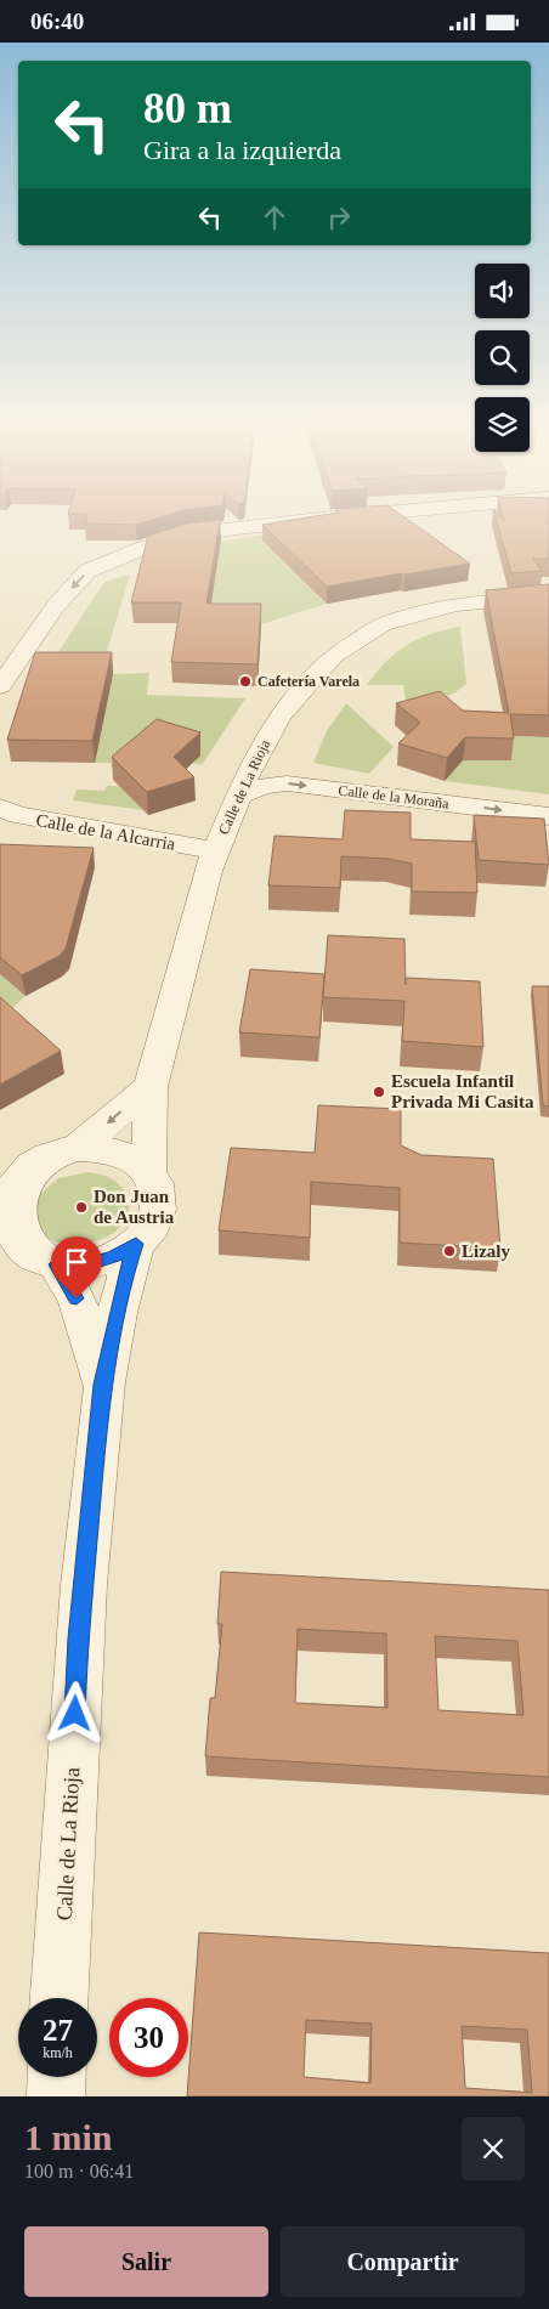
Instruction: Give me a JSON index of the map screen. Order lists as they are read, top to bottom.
{
  "streets": {
    "street": ["Calle de La Rioja", "Calle de la Moraña", "Calle de la Alcarria"]
  },
  "crossings": [
    ["Calle de La Rioja", "Calle de la Moraña"],
    ["Calle de La Rioja", "Calle de la Alcarria"]
  ],
  "one_way": ["Calle de la Moraña"],
  "places": [
    "Cafetería Varela",
    "Escuela Infantil Privada Mi Casita",
    "Don Juan de Austria",
    "Lizaly"
  ],
  "page": {
    "status": "06:40",
    "turn": ["80 m", "Gira a la izquierda"],
    "speed": "27 km/h",
    "limit": "30",
    "heading": ["1 min", "100 m · 06:41"],
    "buttons": ["Salir", "Compartir"]
  }
}
